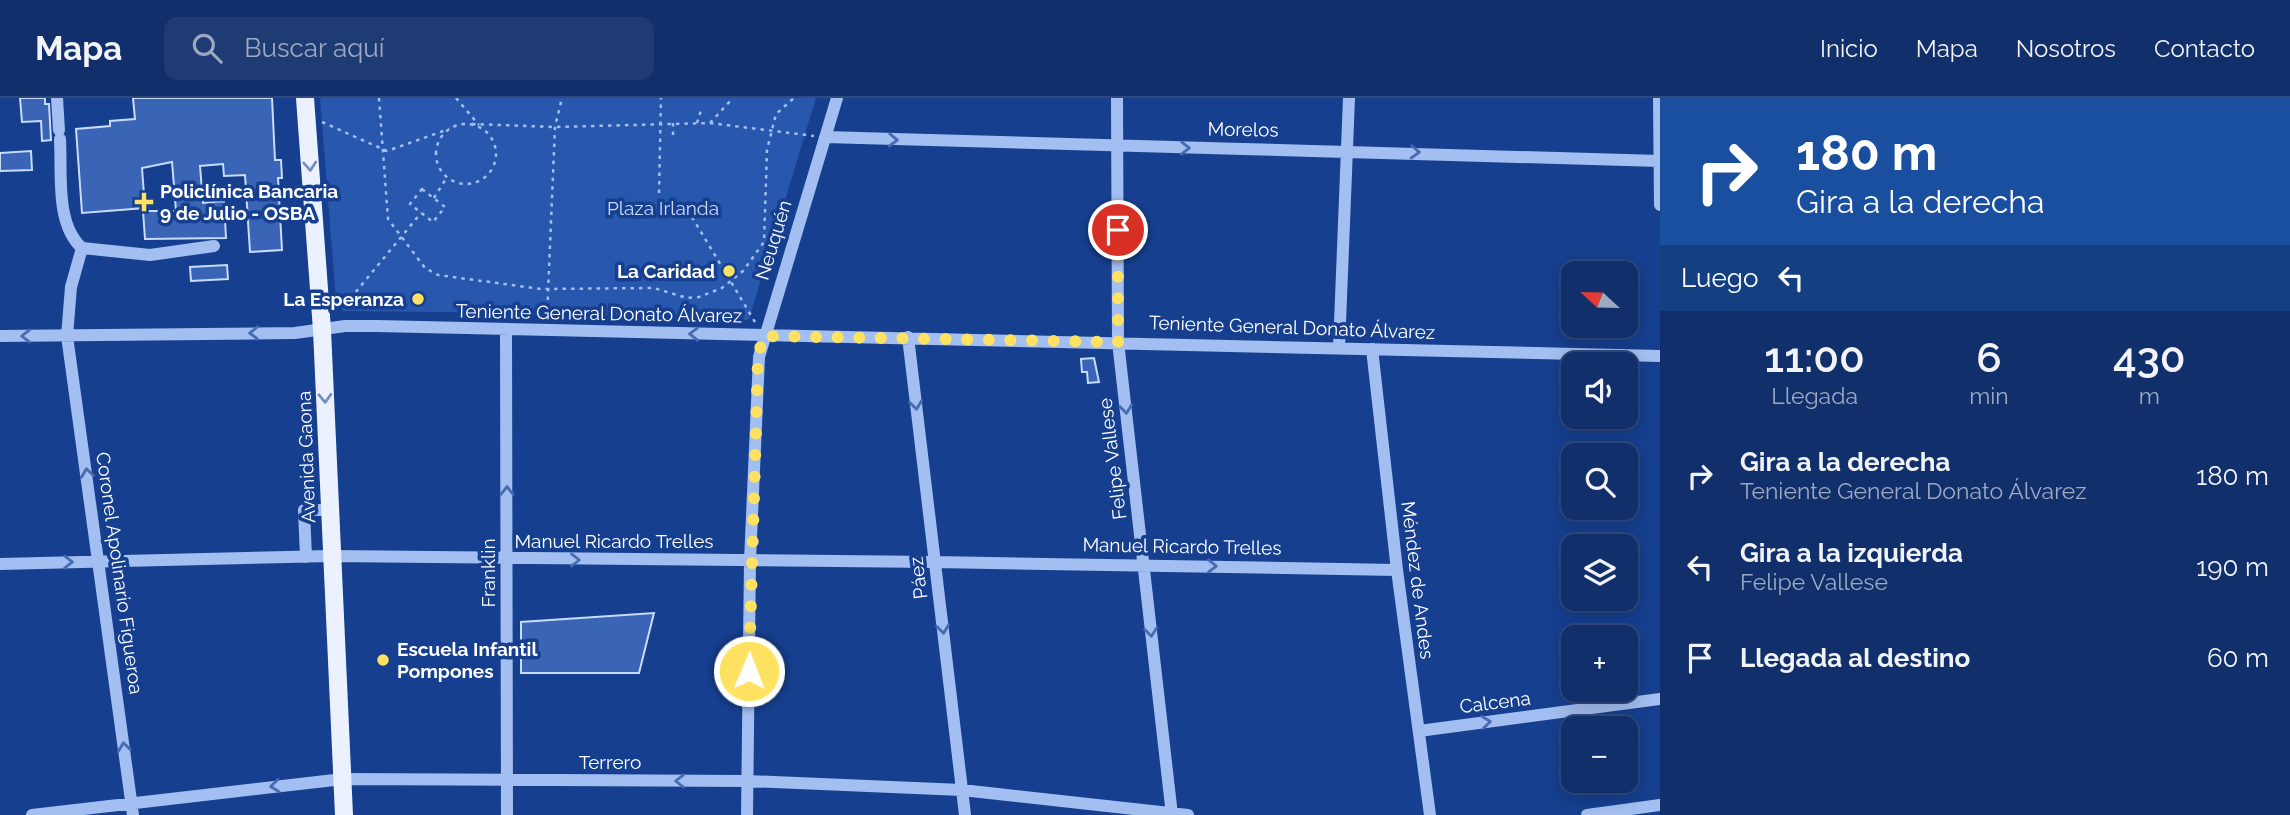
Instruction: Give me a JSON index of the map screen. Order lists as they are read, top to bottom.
{
  "streets": {
    "main road": ["Avenida Gaona"],
    "street": [
      "Morelos",
      "Neuquén",
      "Teniente General Donato Álvarez",
      "Felipe Vallese",
      "Manuel Ricardo Trelles",
      "Coronel Apolinario Figueroa",
      "Franklin",
      "Páez",
      "Méndez de Andes",
      "Calcena",
      "Terrero"
    ]
  },
  "crossings": [
    ["Morelos", "Neuquén"],
    ["Morelos", "Felipe Vallese"],
    ["Neuquén", "Teniente General Donato Álvarez"],
    ["Neuquén", "Manuel Ricardo Trelles"],
    ["Neuquén", "Terrero"],
    ["Teniente General Donato Álvarez", "Avenida Gaona"],
    ["Teniente General Donato Álvarez", "Felipe Vallese"],
    ["Teniente General Donato Álvarez", "Coronel Apolinario Figueroa"],
    ["Teniente General Donato Álvarez", "Franklin"],
    ["Teniente General Donato Álvarez", "Páez"],
    ["Teniente General Donato Álvarez", "Méndez de Andes"],
    ["Avenida Gaona", "Manuel Ricardo Trelles"],
    ["Avenida Gaona", "Terrero"],
    ["Felipe Vallese", "Manuel Ricardo Trelles"],
    ["Felipe Vallese", "Terrero"],
    ["Manuel Ricardo Trelles", "Coronel Apolinario Figueroa"],
    ["Manuel Ricardo Trelles", "Franklin"],
    ["Manuel Ricardo Trelles", "Páez"],
    ["Manuel Ricardo Trelles", "Méndez de Andes"],
    ["Coronel Apolinario Figueroa", "Terrero"],
    ["Franklin", "Terrero"],
    ["Páez", "Terrero"],
    ["Méndez de Andes", "Calcena"]
  ],
  "one_way": [
    "Morelos",
    "Avenida Gaona",
    "Felipe Vallese",
    "Manuel Ricardo Trelles",
    "Coronel Apolinario Figueroa",
    "Franklin",
    "Páez",
    "Terrero"
  ],
  "parks": ["Plaza Irlanda"],
  "places": {
    "health": ["Policlínica Bancaria 9 de Julio - OSBA"],
    "other": ["La Caridad", "La Esperanza", "Escuela Infantil Pompones"]
  },
  "north": "left",
  "page": {
    "header": "Mapa",
    "search": "Buscar aquí",
    "nav": [
      "Inicio",
      "Mapa",
      "Nosotros",
      "Contacto"
    ],
    "turn": ["180 m", "Gira a la derecha"],
    "then": "Luego",
    "map_buttons": ["+", "−"],
    "eta": [
      "11:00",
      "Llegada",
      "6",
      "min",
      "430",
      "m"
    ],
    "list": [
      {
        "name": "Gira a la derecha",
        "note": "Teniente General Donato Álvarez",
        "value": "180 m"
      },
      {
        "name": "Gira a la izquierda",
        "note": "Felipe Vallese",
        "value": "190 m"
      },
      {
        "name": "Llegada al destino",
        "value": "60 m"
      }
    ]
  }
}
